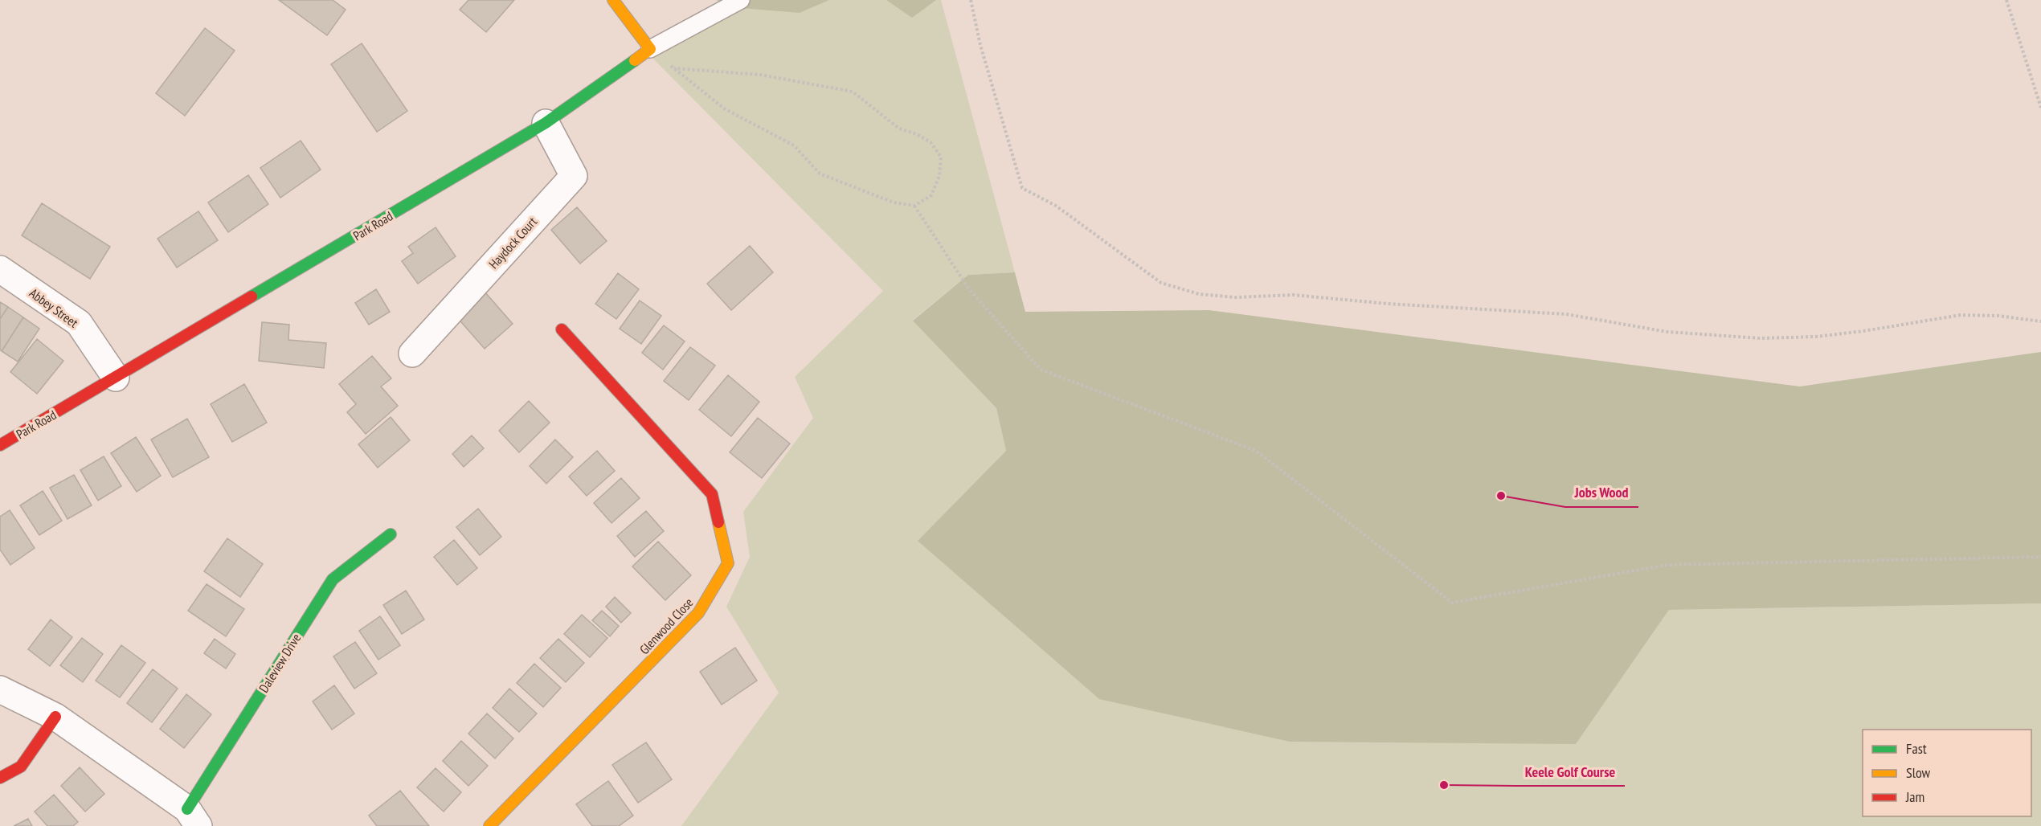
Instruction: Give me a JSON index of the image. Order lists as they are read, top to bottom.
{
  "streets": {
    "street": [
      "Park Road",
      "Haydock Court",
      "Abbey Street",
      "Glenwood Close",
      "Daleview Drive"
    ]
  },
  "crossings": [
    ["Park Road", "Haydock Court"],
    ["Park Road", "Abbey Street"]
  ],
  "places": ["Jobs Wood", "Keele Golf Course"],
  "legend": ["Fast", "Slow", "Jam"]
}
